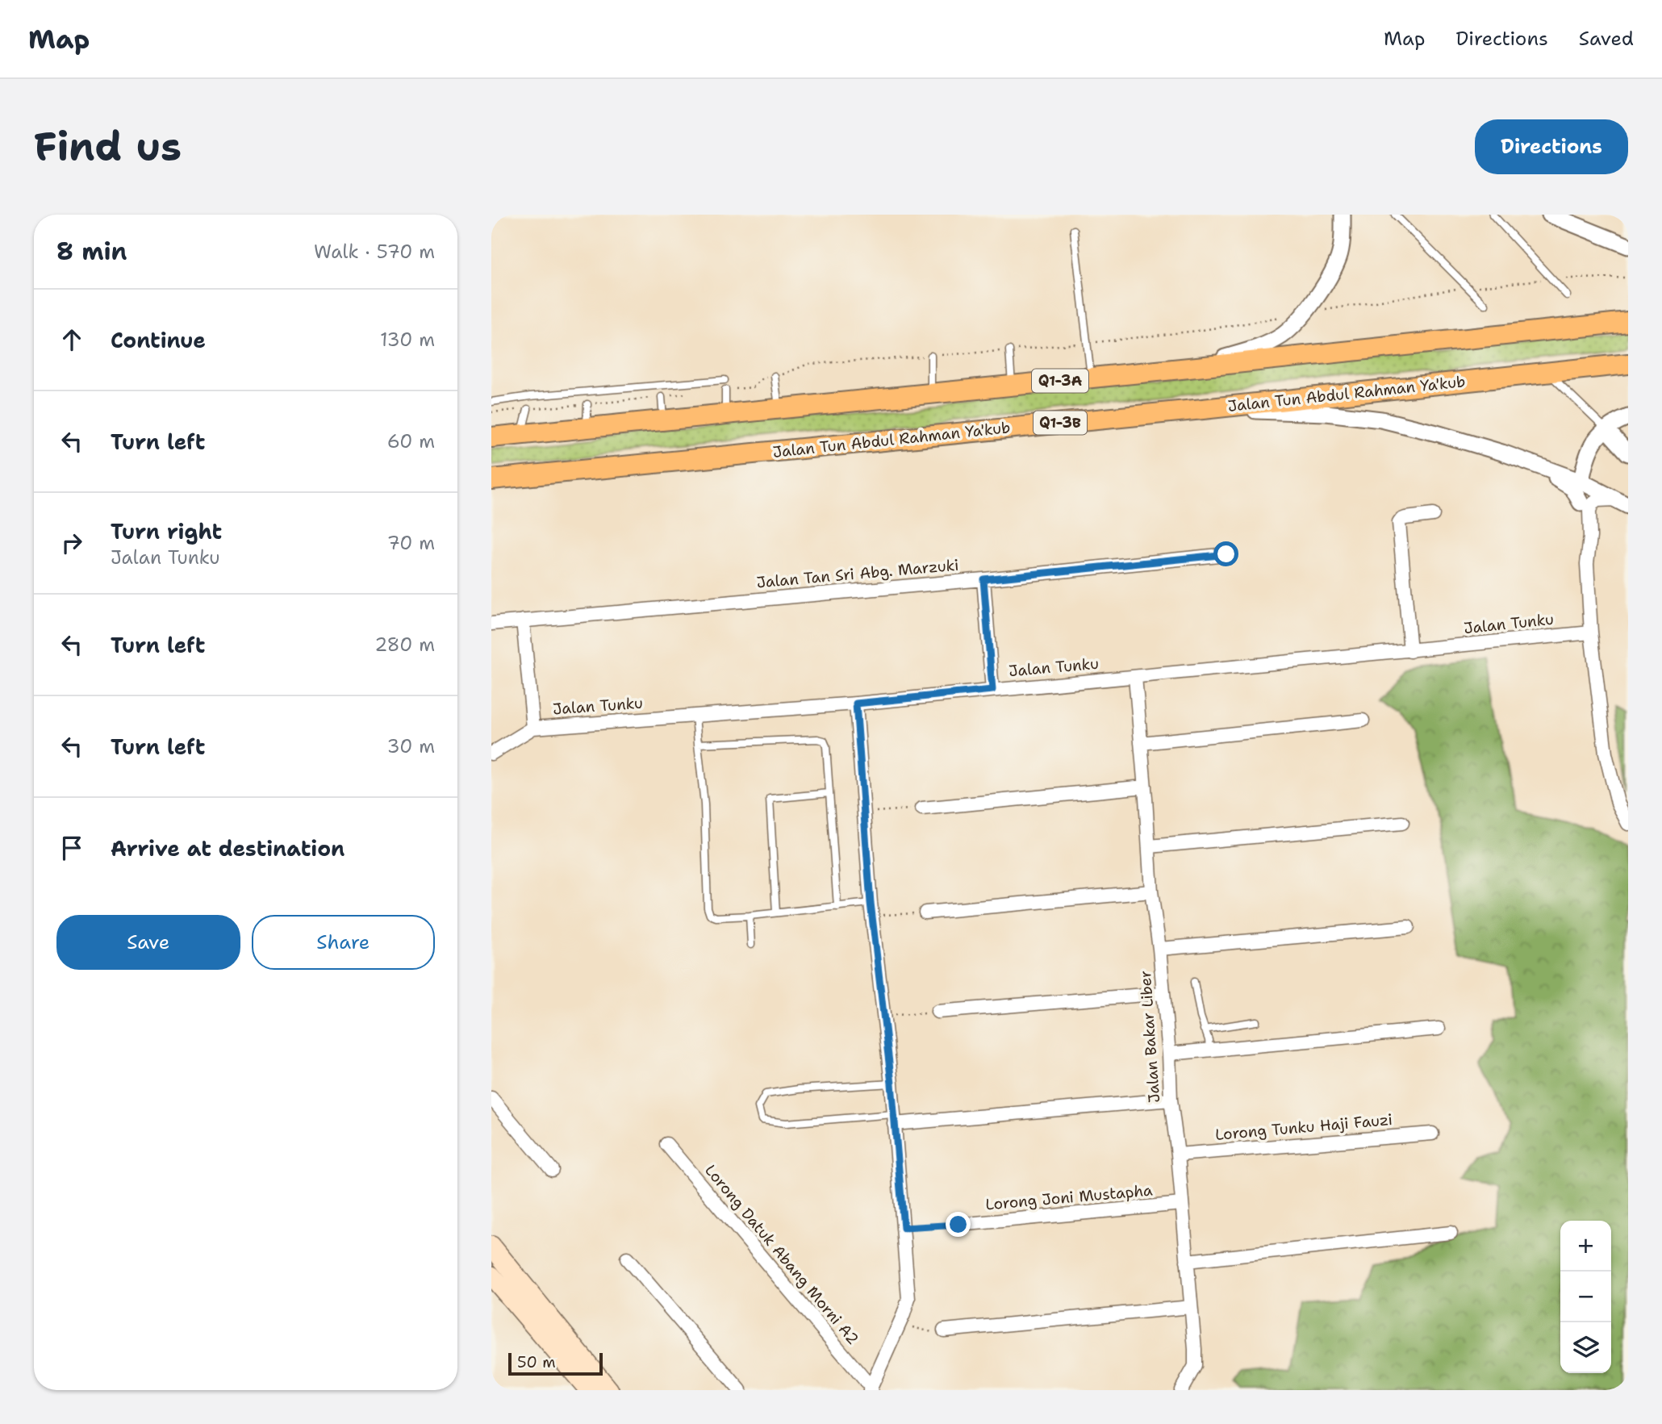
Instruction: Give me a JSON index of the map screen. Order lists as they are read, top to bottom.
{
  "streets": {
    "main road": ["Q1-3A", "Jalan Tun Abdul Rahman Ya'kub", "Q1-3B"],
    "street": [
      "Jalan Tan Sri Abg. Marzuki",
      "Jalan Tunku",
      "Jalan Bakar Liber",
      "Lorong Tunku Haji Fauzi",
      "Lorong Joni Mustapha",
      "Lorong Datuk Abang Morni A2"
    ]
  },
  "crossings": [
    ["Jalan Tunku", "Jalan Bakar Liber"],
    ["Jalan Bakar Liber", "Lorong Tunku Haji Fauzi"],
    ["Jalan Bakar Liber", "Lorong Joni Mustapha"]
  ],
  "scale_bar": "50 m",
  "page": {
    "header": "Map",
    "nav": ["Map", "Directions", "Saved"],
    "buttons": [
      "Directions",
      ["Save", "Share"]
    ],
    "title": "Find us",
    "heading": ["8 min", "Walk · 570 m"],
    "list": [
      ["Continue", "130 m"],
      ["Turn left", "60 m"],
      ["Turn right", "Jalan Tunku", "70 m"],
      ["Turn left", "280 m"],
      ["Turn left", "30 m"],
      "Arrive at destination"
    ],
    "map_buttons": ["+", "−"],
    "scale": "50 m"
  }
}
